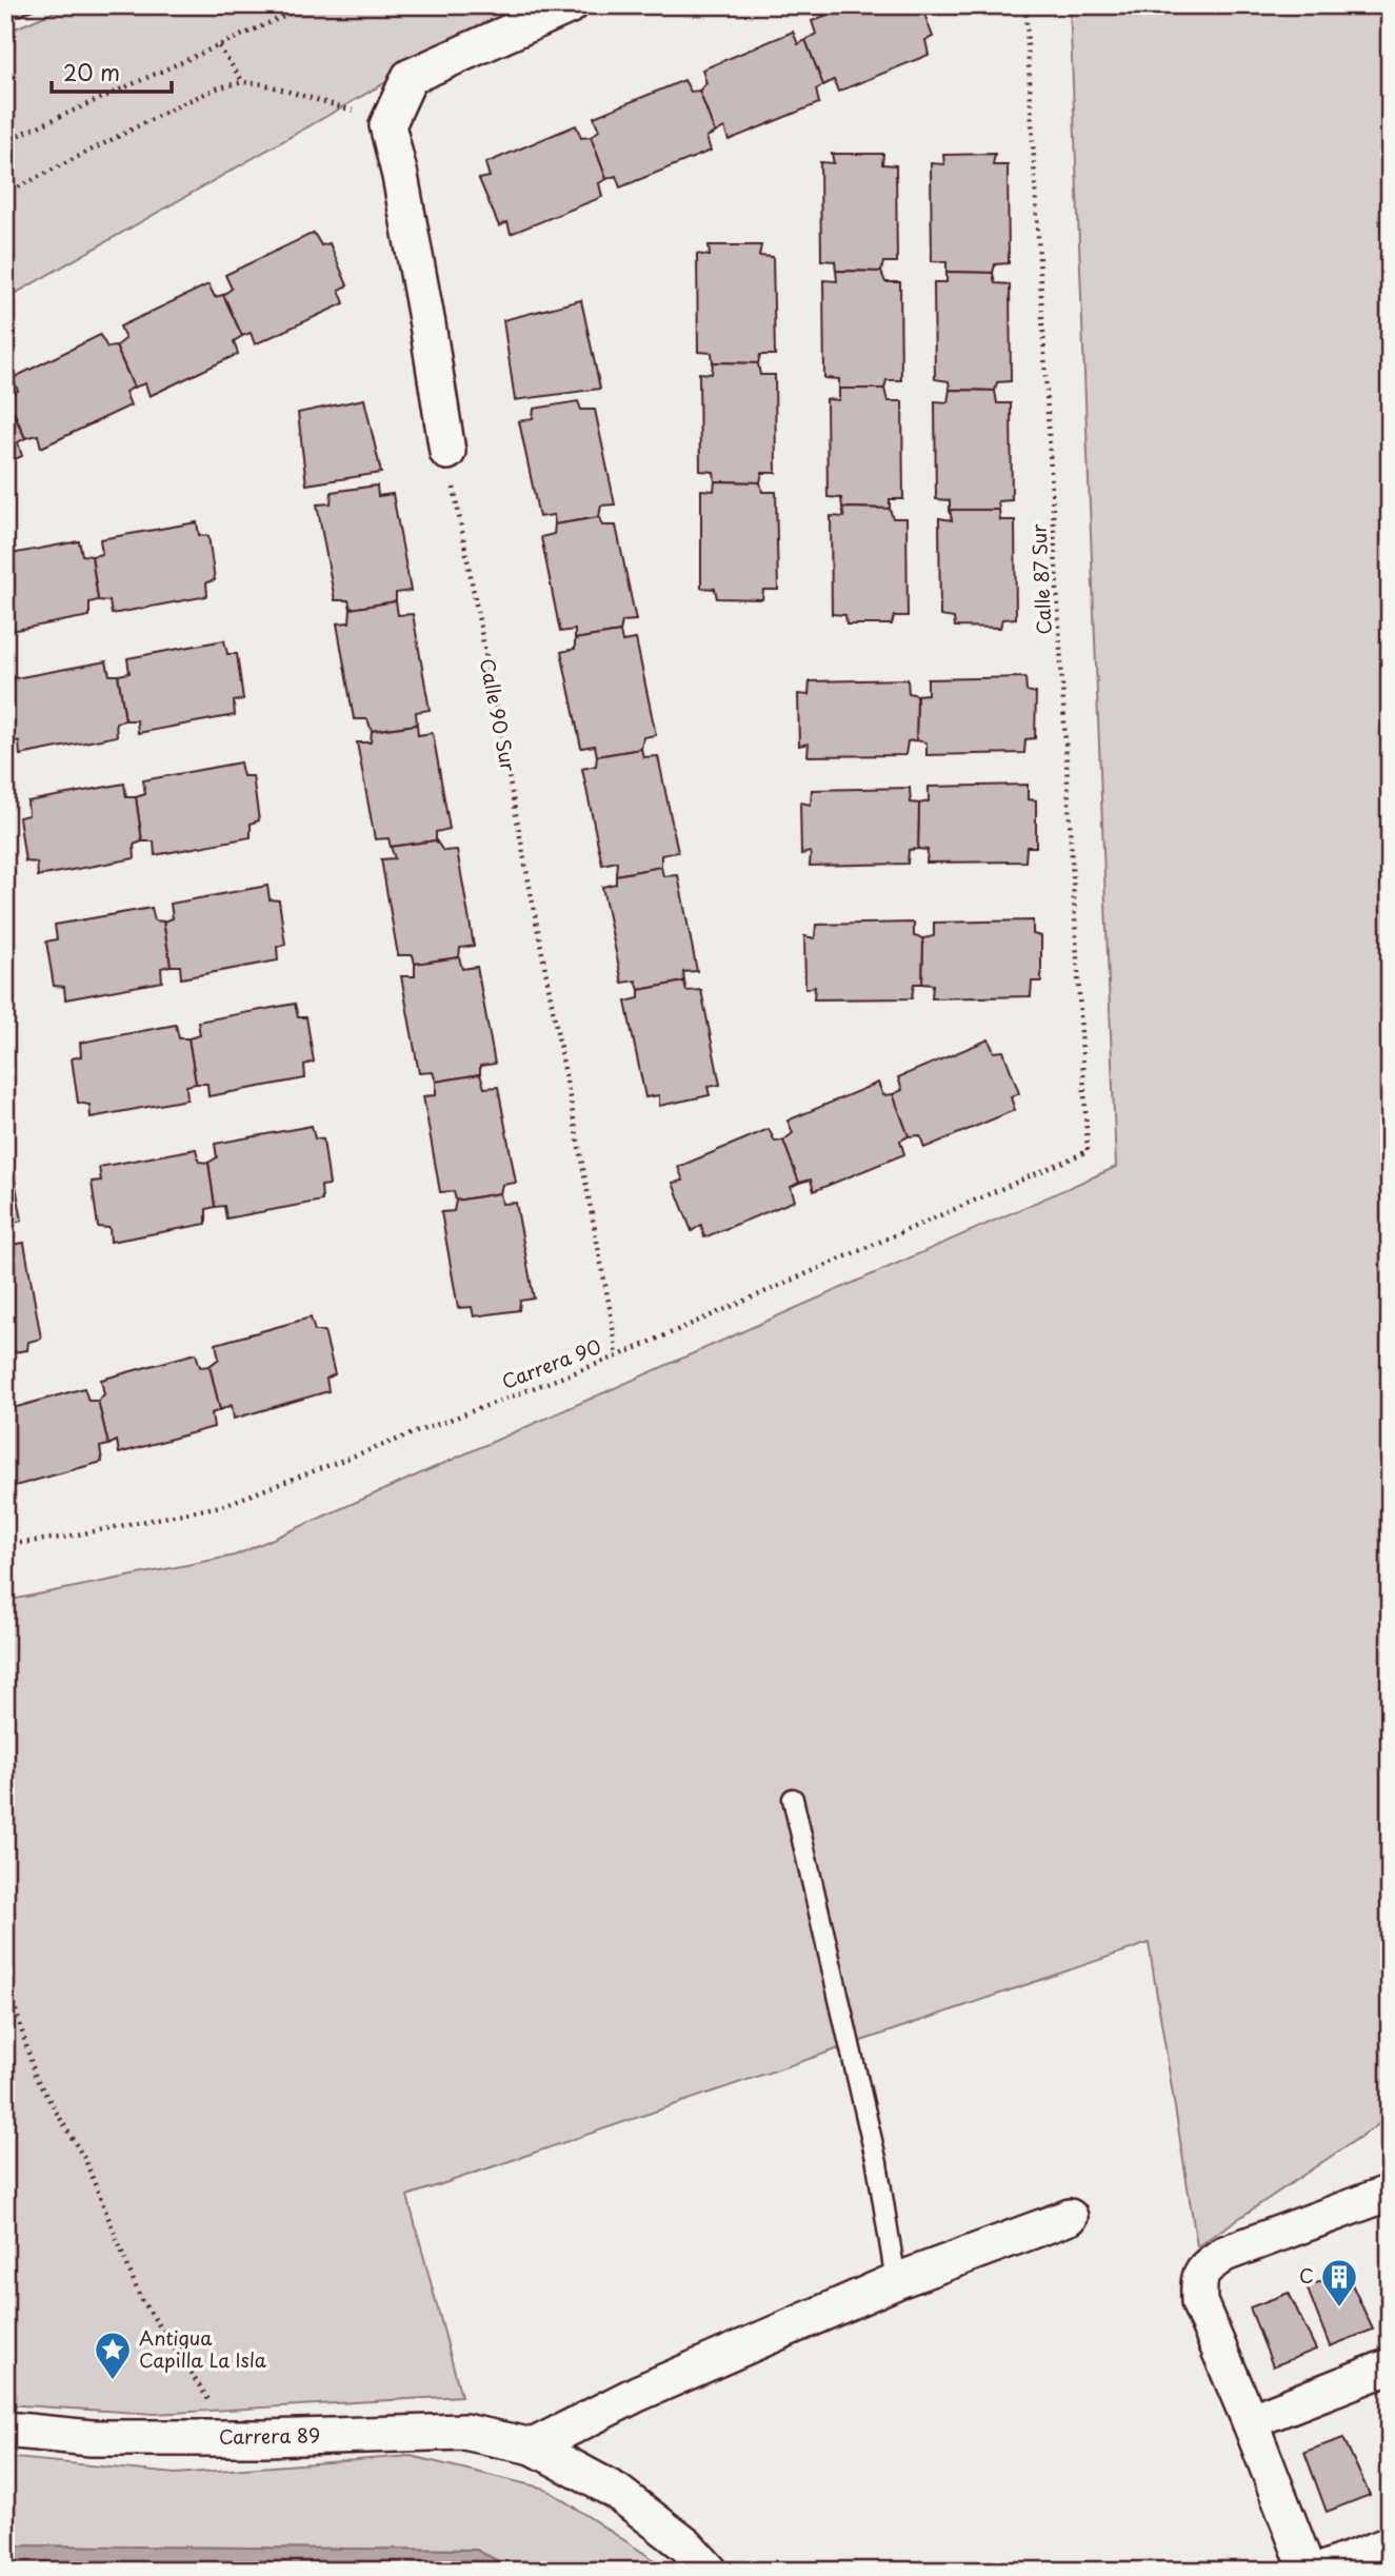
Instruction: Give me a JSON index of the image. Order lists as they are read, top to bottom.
{
  "streets": {
    "street": ["Carrera 89"],
    "path": ["Calle 87 Sur", "Calle 90 Sur", "Carrera 90"]
  },
  "crossings": [
    ["Calle 87 Sur", "Carrera 90"],
    ["Calle 90 Sur", "Carrera 90"]
  ],
  "places": {
    "building": ["C"],
    "place": ["Antigua Capilla La Isla"]
  },
  "scale_bar": "20 m"
}
